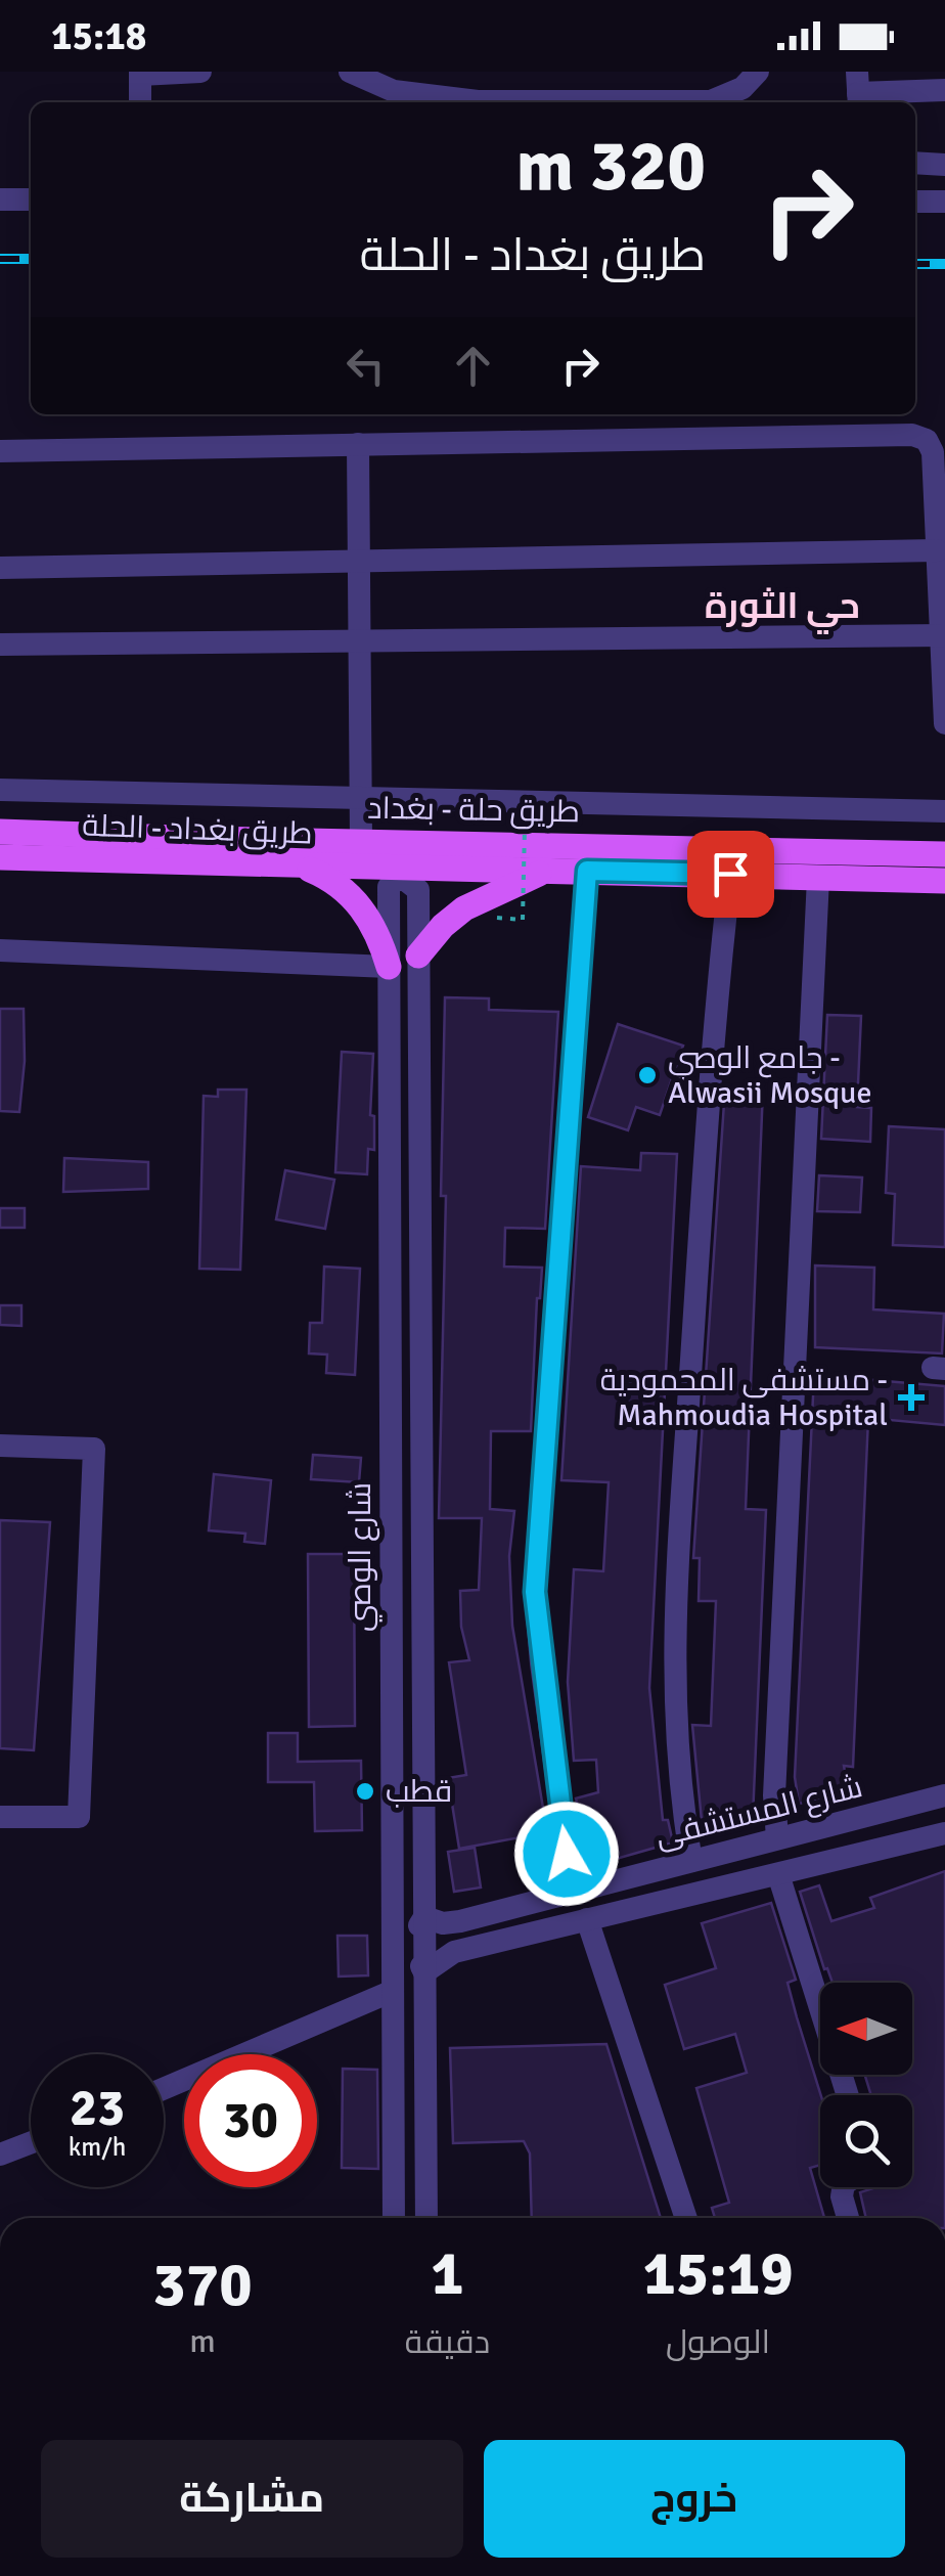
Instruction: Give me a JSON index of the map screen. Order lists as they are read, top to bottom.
{
  "streets": {
    "main road": ["طريق حلة - بغداد", "طريق بغداد - الحلة"],
    "street": ["شارع الوصي", "شارع المستشفى"]
  },
  "crossings": [
    ["شارع الوصي", "شارع المستشفى"]
  ],
  "districts": ["حي الثورة"],
  "places": {
    "other": ["جامع الوصي - Alwasii Mosque", "قطب"],
    "health": ["مستشفى المحمودية - Mahmoudia Hospital"]
  },
  "north": "left",
  "page": {
    "status": "15:18",
    "turn": ["320 m", "طريق بغداد - الحلة"],
    "speed": "23 km/h",
    "limit": "30",
    "eta": [
      "15:19",
      "الوصول",
      "1",
      "دقيقة",
      "370",
      "m"
    ],
    "buttons": ["خروج", "مشاركة"]
  }
}
